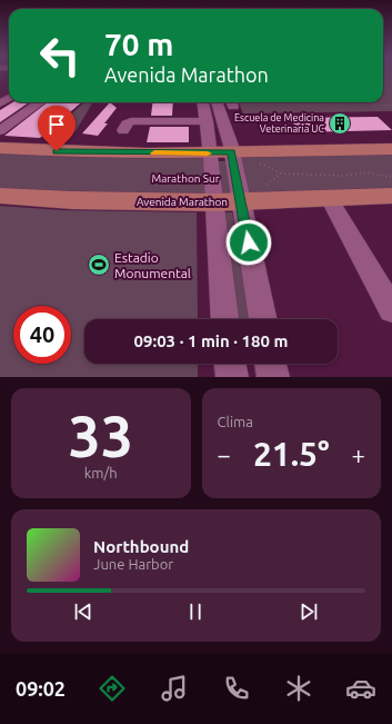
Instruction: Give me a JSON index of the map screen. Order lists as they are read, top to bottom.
{
  "streets": {
    "main road": ["Avenida Marathon"]
  },
  "parks": ["Marathon Sur"],
  "places": {
    "building": ["Escuela de Medicina Veterinaria UC"],
    "sports": ["Estadio Monumental"]
  },
  "page": {
    "turn": ["70 m", "Avenida Marathon"],
    "limit": "40",
    "trip": "09:03 · 1 min · 180 m",
    "tile": [
      ["33", "km/h"],
      "Clima"
    ],
    "heat": ["−", "21.5°", "+"],
    "song": ["Northbound", "June Harbor"],
    "tabs": "09:02"
  }
}
